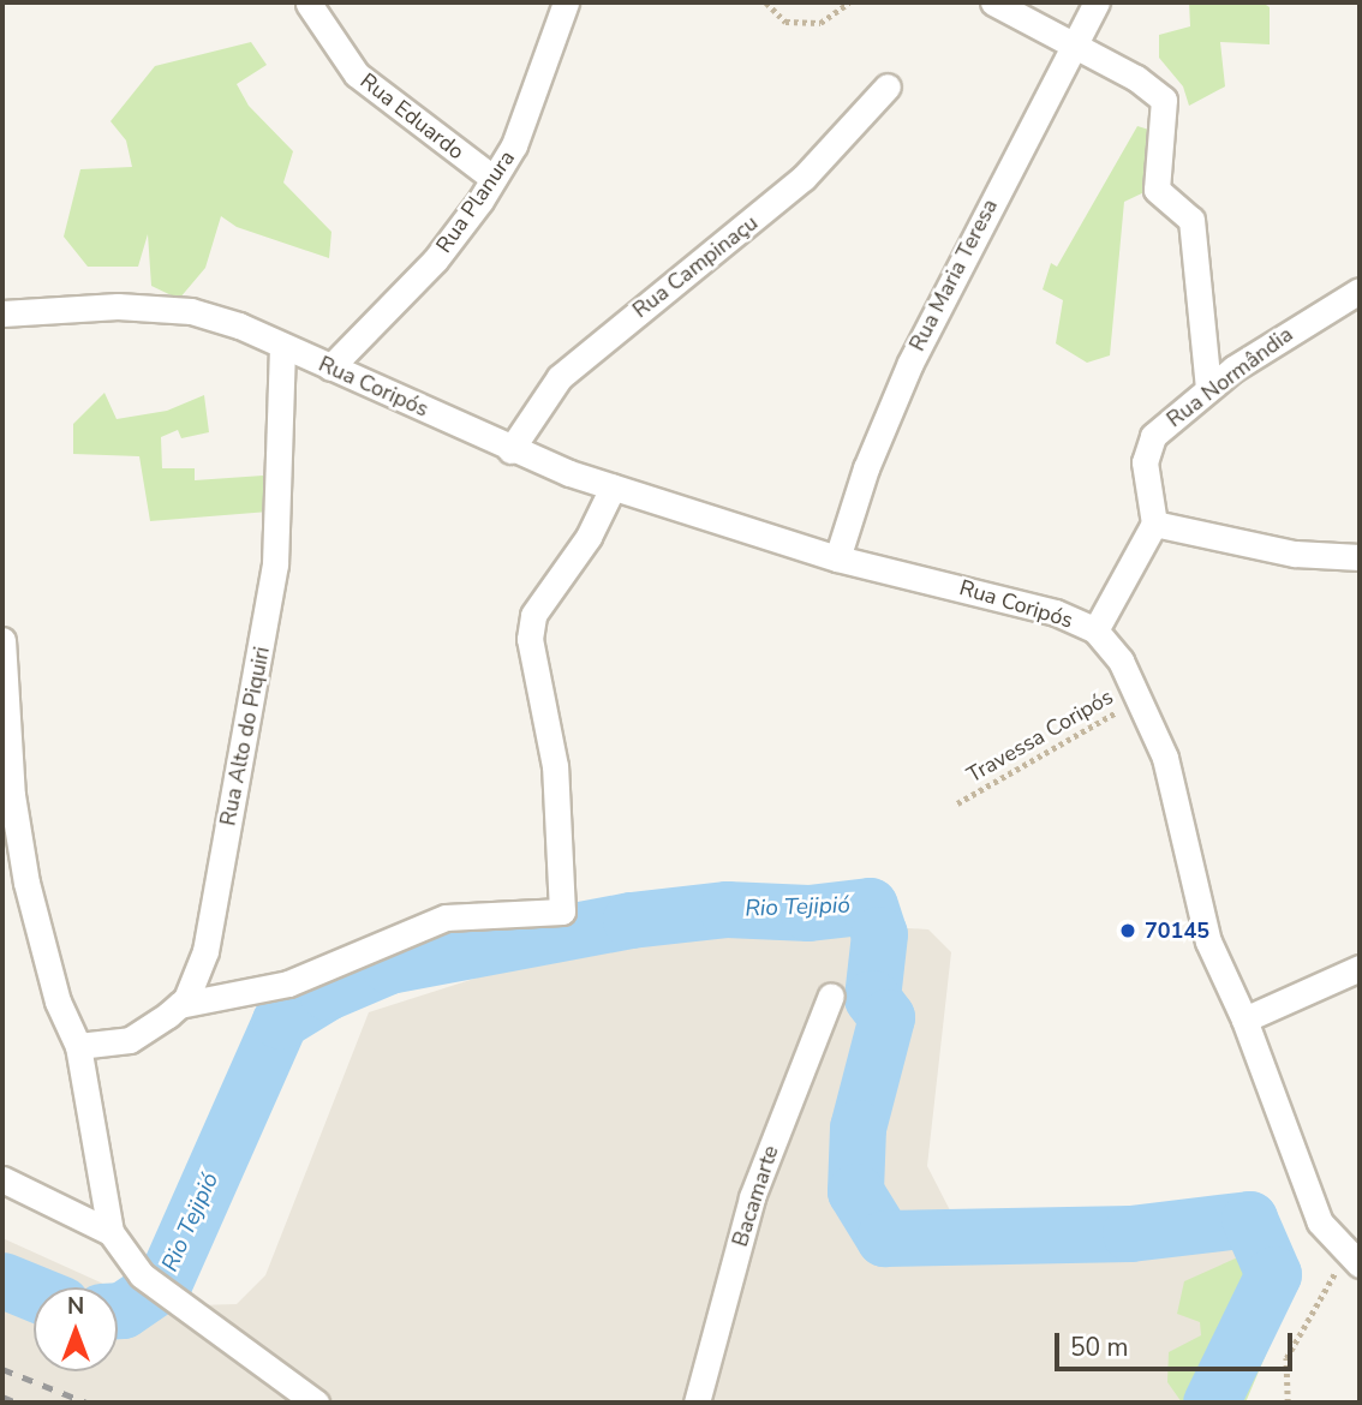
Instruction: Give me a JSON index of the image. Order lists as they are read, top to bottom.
{
  "streets": {
    "street": [
      "Rua Eduardo",
      "Rua Planura",
      "Rua Campinaçu",
      "Rua Maria Teresa",
      "Rua Normândia",
      "Rua Coripós",
      "Rua Alto do Piquiri",
      "Bacamarte"
    ],
    "path": ["Travessa Coripós"]
  },
  "crossings": [
    ["Rua Eduardo", "Rua Planura"],
    ["Rua Planura", "Rua Coripós"],
    ["Rua Campinaçu", "Rua Coripós"],
    ["Rua Maria Teresa", "Rua Coripós"],
    ["Rua Coripós", "Rua Alto do Piquiri"],
    ["Rua Coripós", "Travessa Coripós"]
  ],
  "water": ["Rio Tejipió"],
  "places": ["70145"],
  "scale_bar": "50 m",
  "north": "top"
}
